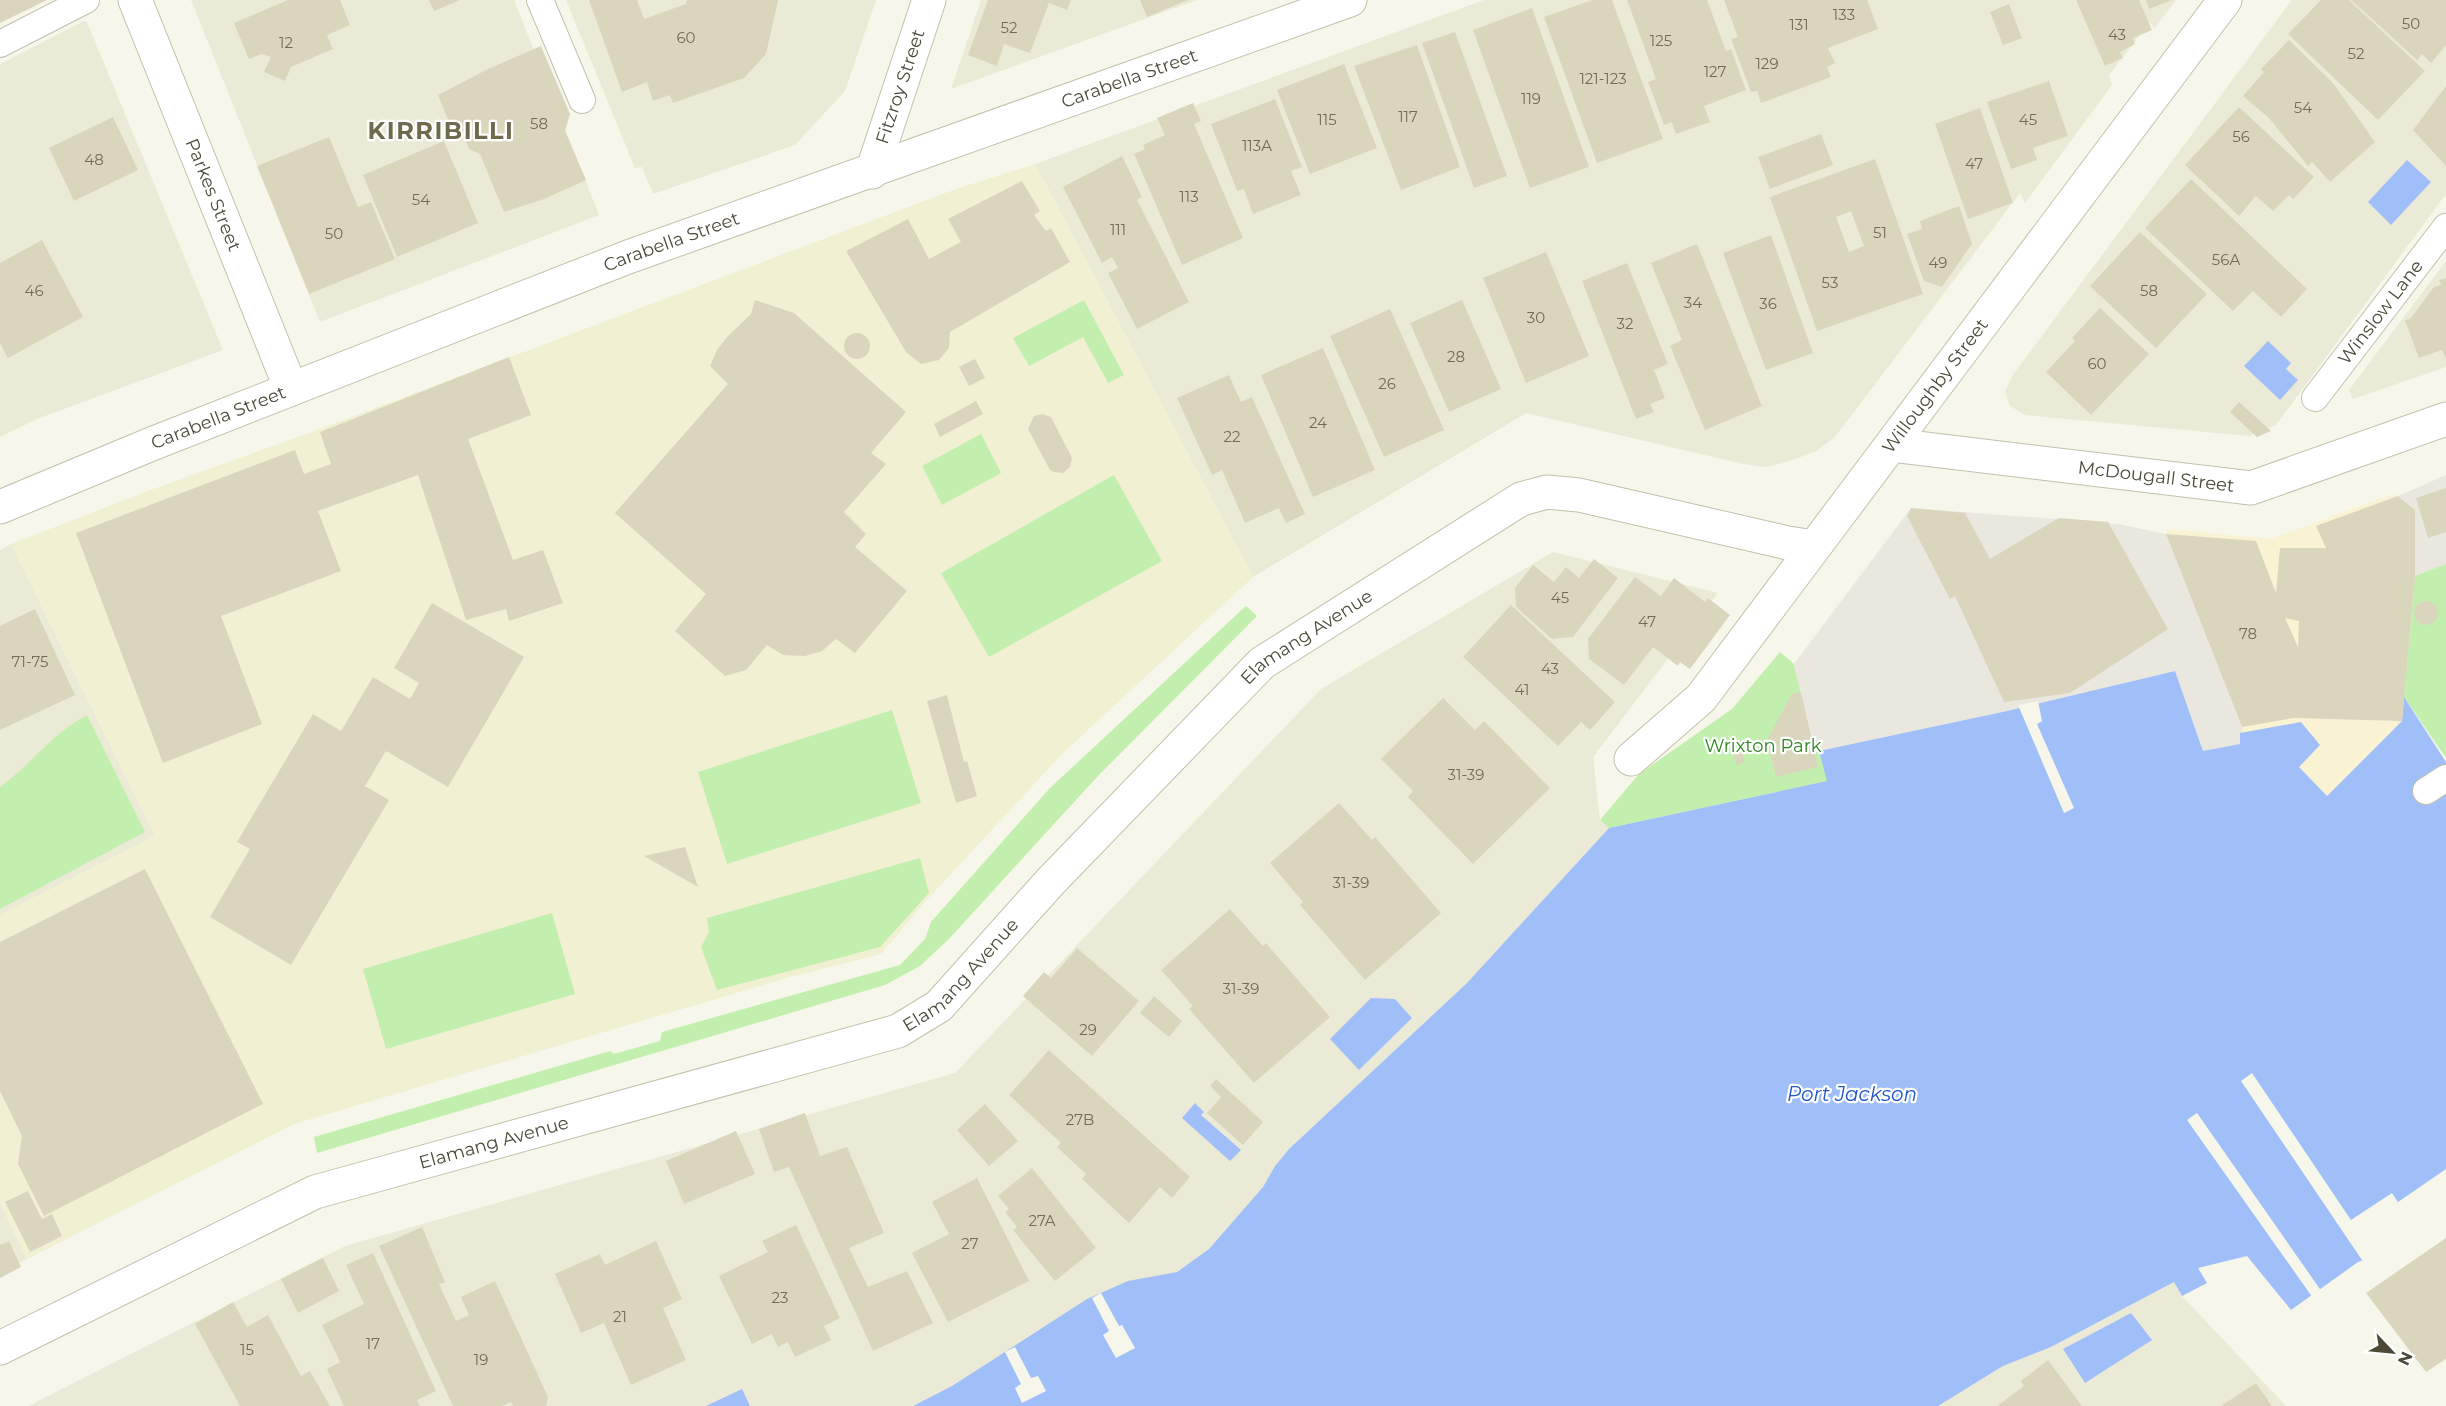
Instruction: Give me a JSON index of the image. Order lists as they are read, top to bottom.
{
  "streets": {
    "street": [
      "Carabella Street",
      "Fitzroy Street",
      "Parkes Street",
      "Willoughby Street",
      "McDougall Street",
      "Elamang Avenue"
    ],
    "lane": ["Winslow Lane"]
  },
  "crossings": [
    ["Carabella Street", "Fitzroy Street"],
    ["Carabella Street", "Parkes Street"],
    ["Willoughby Street", "McDougall Street"],
    ["Willoughby Street", "Elamang Avenue"]
  ],
  "districts": ["KIRRIBILLI"],
  "water": ["Port Jackson"],
  "parks": ["Wrixton Park"],
  "house_numbers": [
    "133",
    "50",
    "131",
    "52",
    "43",
    "60",
    "125",
    "12",
    "52",
    "129",
    "127",
    "121-123",
    "119",
    "54",
    "117",
    "115",
    "45",
    "58",
    "56",
    "113A",
    "48",
    "47",
    "113",
    "54",
    "111",
    "51",
    "50",
    "56A",
    "49",
    "53",
    "46",
    "58",
    "34",
    "36",
    "30",
    "32",
    "28",
    "60",
    "26",
    "24",
    "22",
    "45",
    "47",
    "78",
    "71-75",
    "43",
    "41",
    "31-39",
    "31-39",
    "31-39",
    "29",
    "27B",
    "27A",
    "27",
    "23",
    "21",
    "17",
    "15",
    "19"
  ],
  "north": "bottom right"
}
